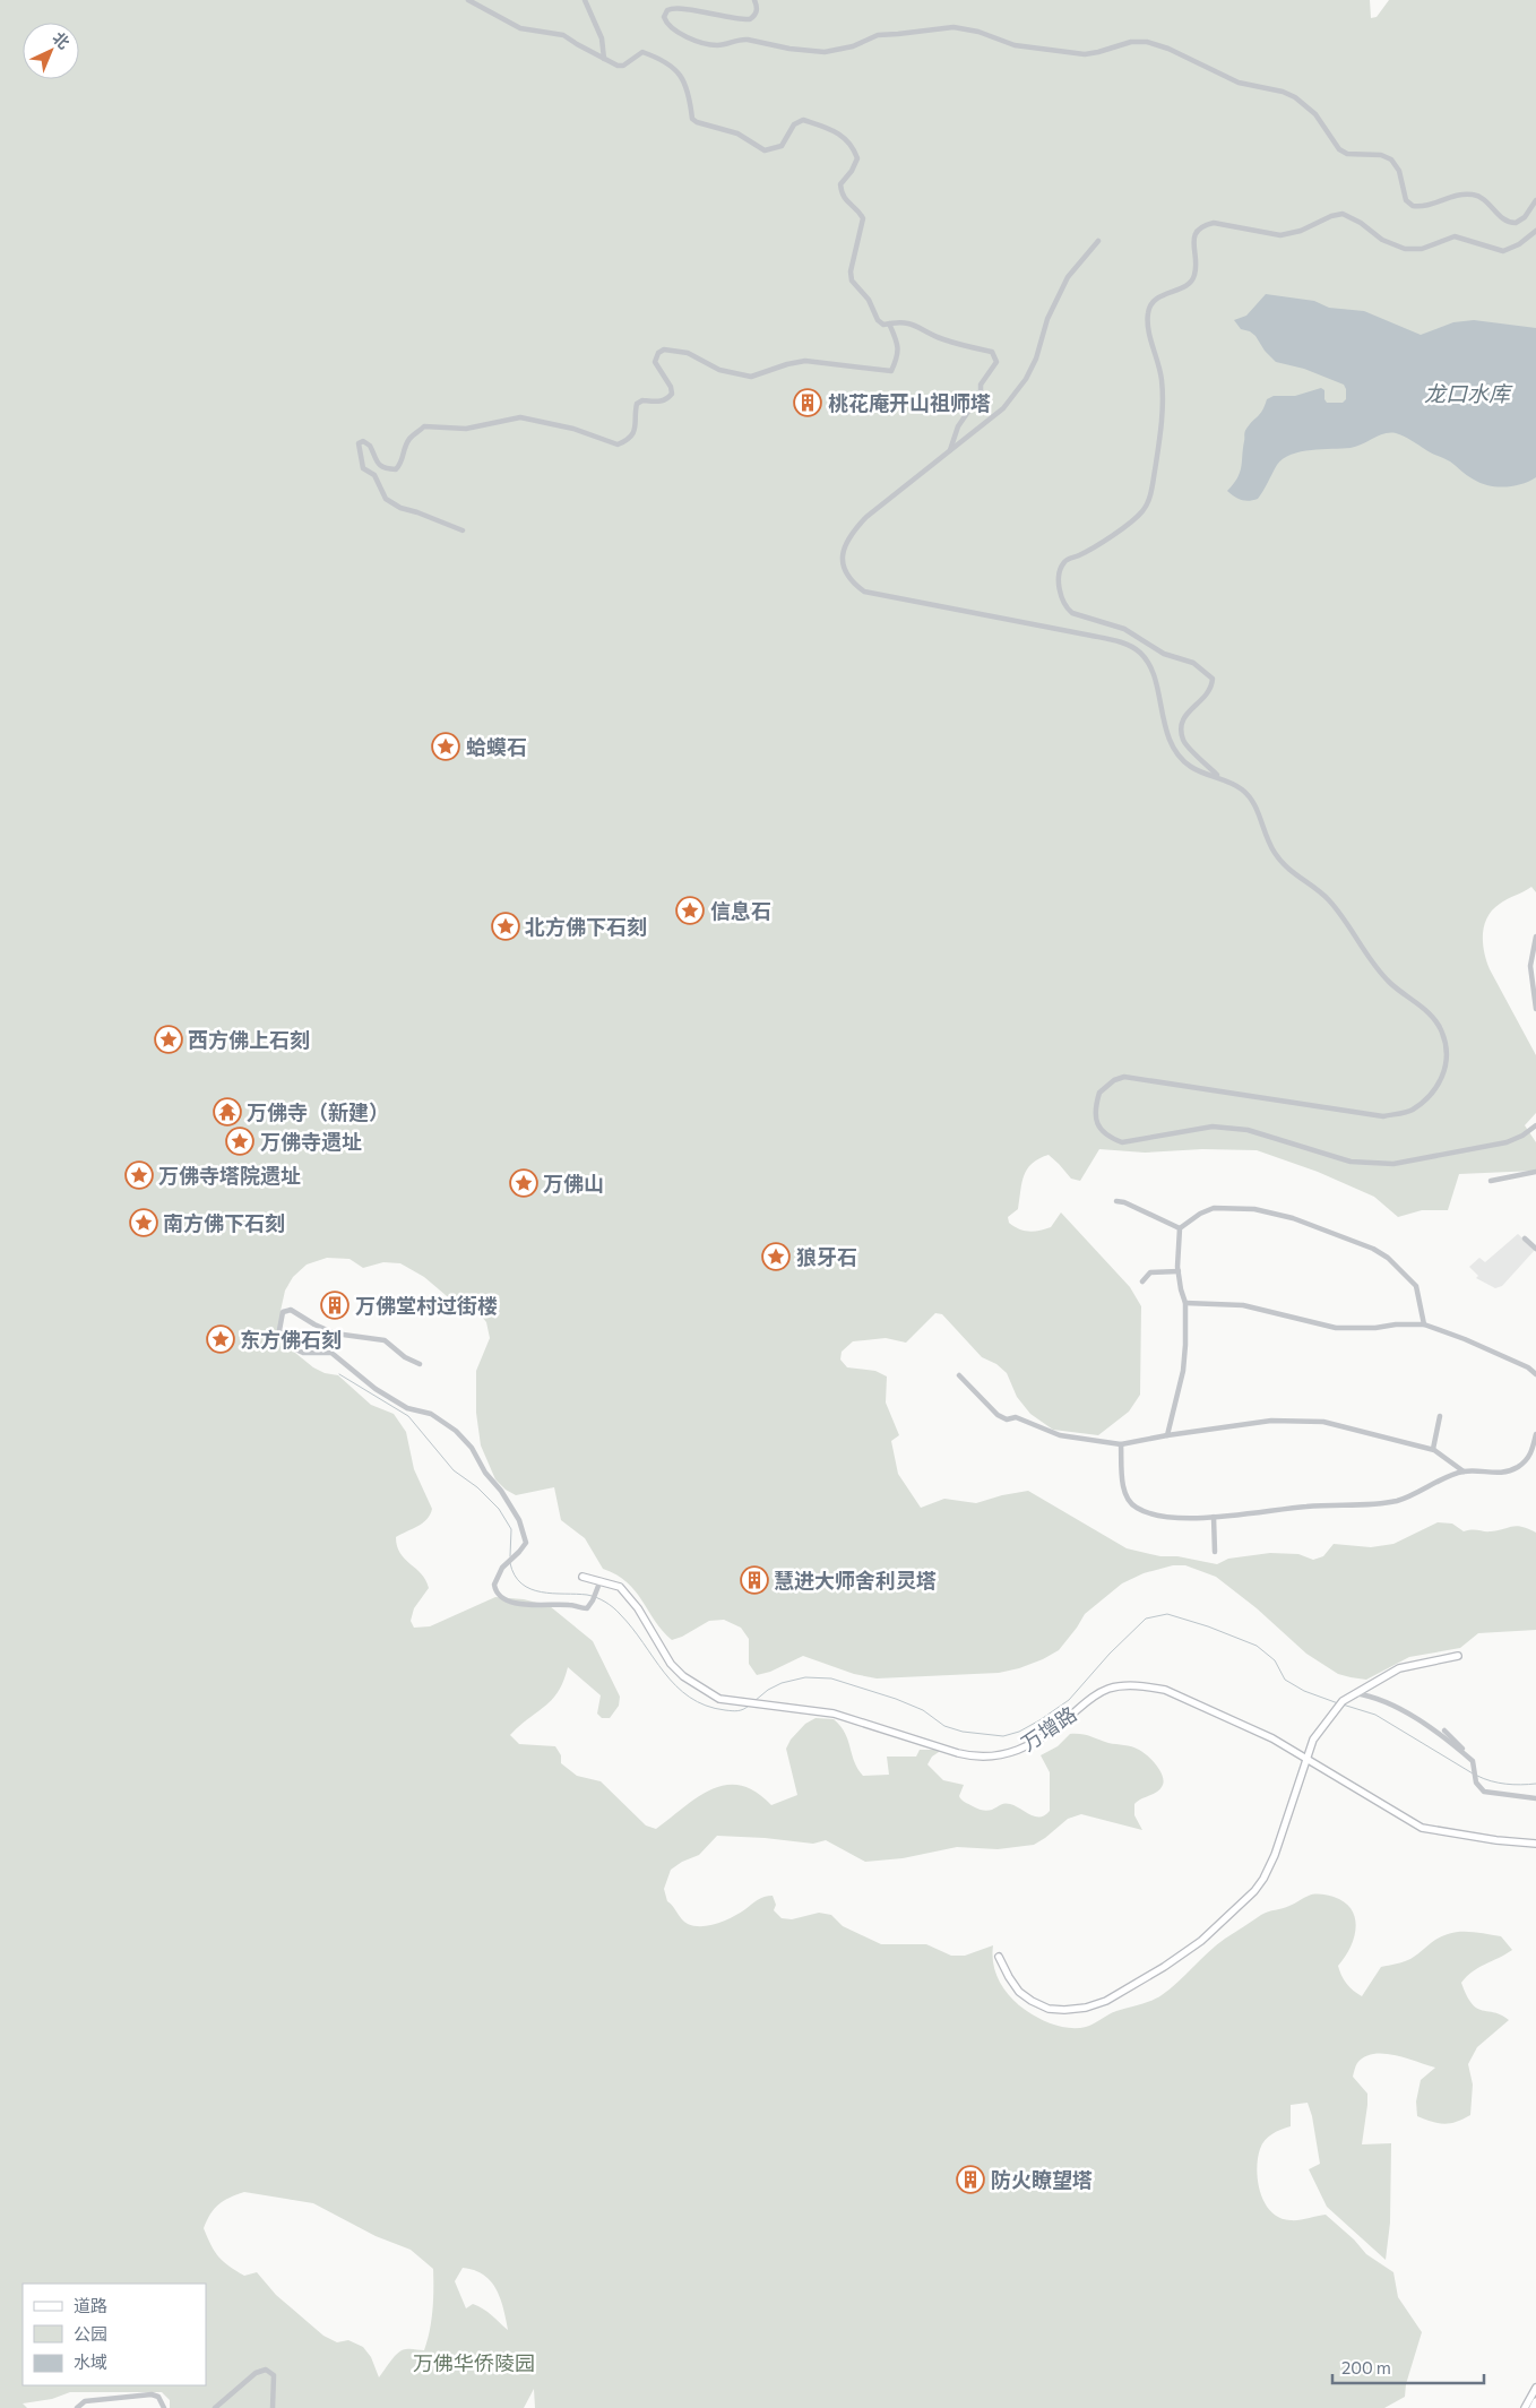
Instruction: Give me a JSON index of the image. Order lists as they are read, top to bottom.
{
  "streets": {
    "street": ["万增路"]
  },
  "water": ["龙口水库"],
  "parks": ["万佛华侨陵园"],
  "places": {
    "building": [
      "桃花庵开山祖师塔",
      "万佛堂村过街楼",
      "慧进大师舍利灵塔",
      "防火瞭望塔"
    ],
    "place": [
      "蛤蟆石",
      "信息石",
      "北方佛下石刻",
      "西方佛上石刻",
      "万佛寺遗址",
      "万佛寺塔院遗址",
      "万佛山",
      "南方佛下石刻",
      "狼牙石",
      "东方佛石刻"
    ],
    "temple": ["万佛寺（新建）"]
  },
  "legend": ["道路", "公园", "水域"],
  "scale_bar": "200 m",
  "north": "top right"
}
